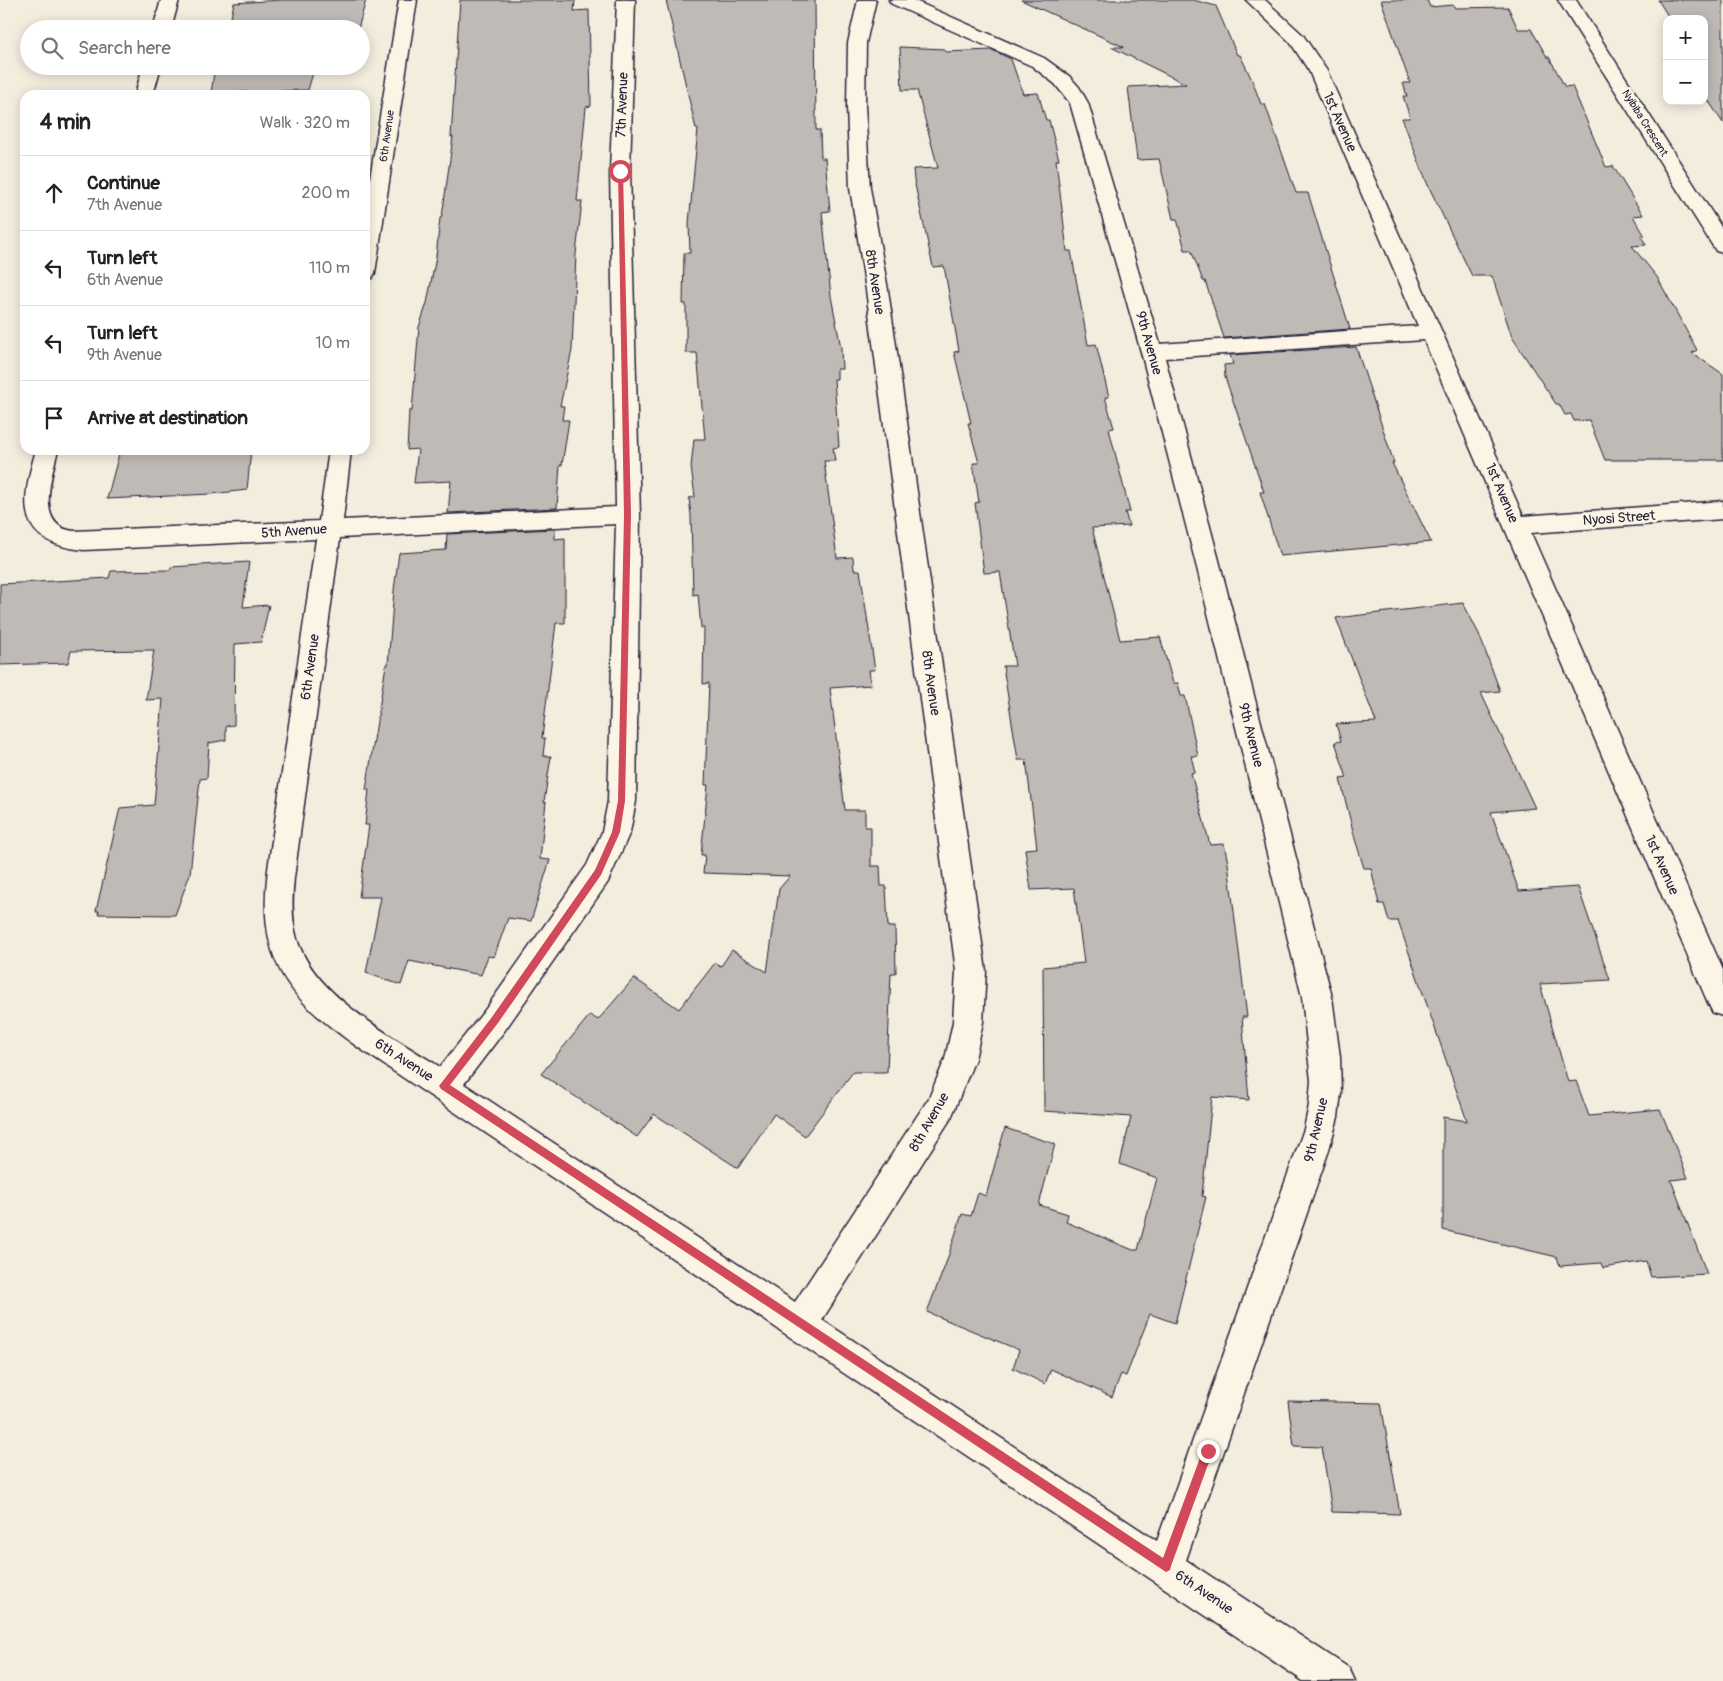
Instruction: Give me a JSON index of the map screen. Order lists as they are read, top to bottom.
{
  "streets": {
    "street": [
      "7th Avenue",
      "1st Avenue",
      "Nyibiba Crescent",
      "6th Avenue",
      "8th Avenue",
      "9th Avenue",
      "Nyosi Street",
      "5th Avenue"
    ]
  },
  "crossings": [
    ["7th Avenue", "6th Avenue"],
    ["7th Avenue", "5th Avenue"],
    ["1st Avenue", "Nyosi Street"],
    ["6th Avenue", "8th Avenue"],
    ["6th Avenue", "9th Avenue"],
    ["6th Avenue", "5th Avenue"]
  ],
  "page": {
    "map_buttons": ["+", "−"],
    "search": "Search here",
    "heading": ["4 min", "Walk · 320 m"],
    "list": [
      ["Continue", "7th Avenue", "200 m"],
      ["Turn left", "6th Avenue", "110 m"],
      ["Turn left", "9th Avenue", "10 m"],
      "Arrive at destination"
    ]
  }
}
